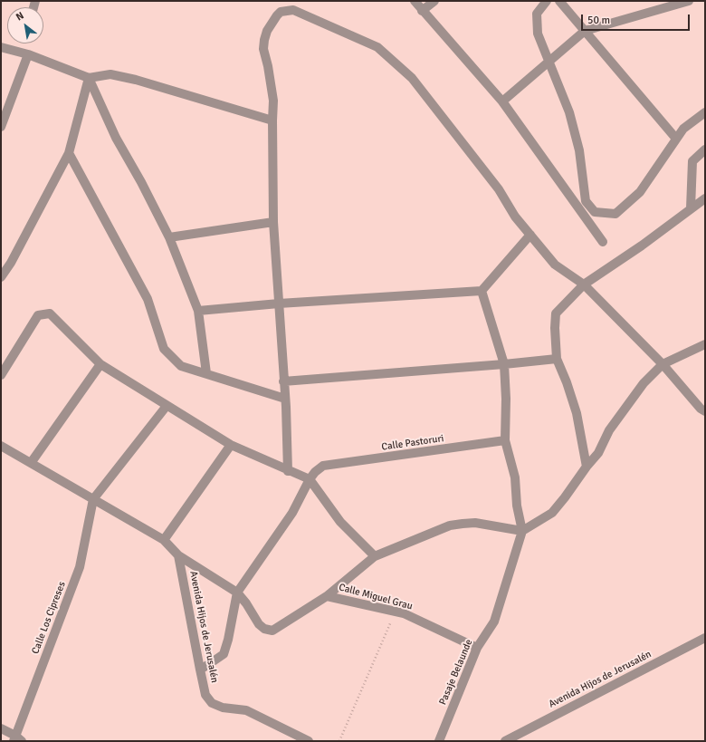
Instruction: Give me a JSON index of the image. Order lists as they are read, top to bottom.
{
  "streets": {
    "street": [
      "Calle Pastoruri",
      "Calle Miguel Grau",
      "Calle Los Cipreses",
      "Avenida Hijos de Jerusalén",
      "Pasaje Belaunde"
    ]
  },
  "crossings": [
    ["Calle Miguel Grau", "Pasaje Belaunde"]
  ],
  "scale_bar": "50 m",
  "north": "top left"
}
